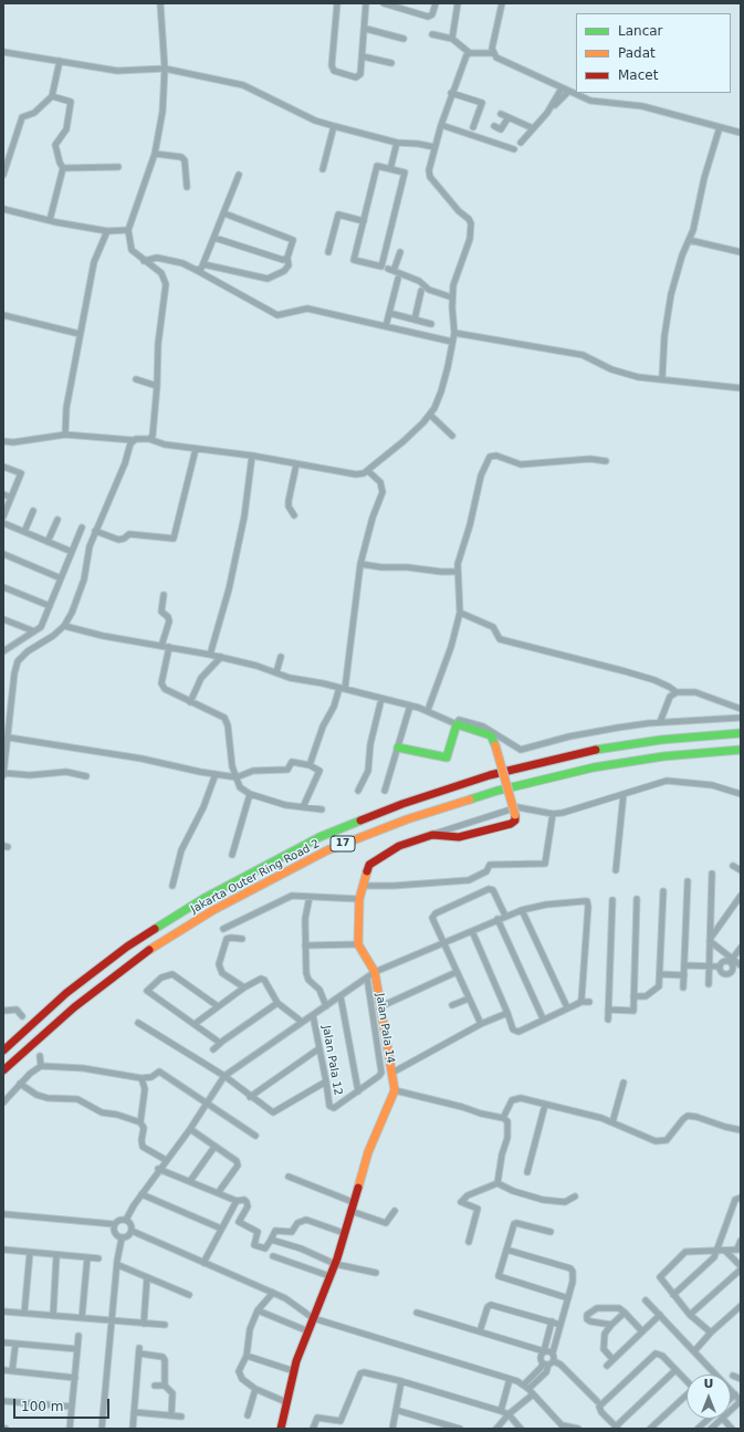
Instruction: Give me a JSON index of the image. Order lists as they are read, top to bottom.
{
  "streets": {
    "main road": ["17", "Jakarta Outer Ring Road 2"],
    "street": ["Jalan Pala 14", "Jalan Pala 12"]
  },
  "crossings": [
    ["Jalan Pala 14", "Jalan Pala 12"]
  ],
  "legend": ["Lancar", "Padat", "Macet"],
  "scale_bar": "100 m",
  "north": "top"
}
